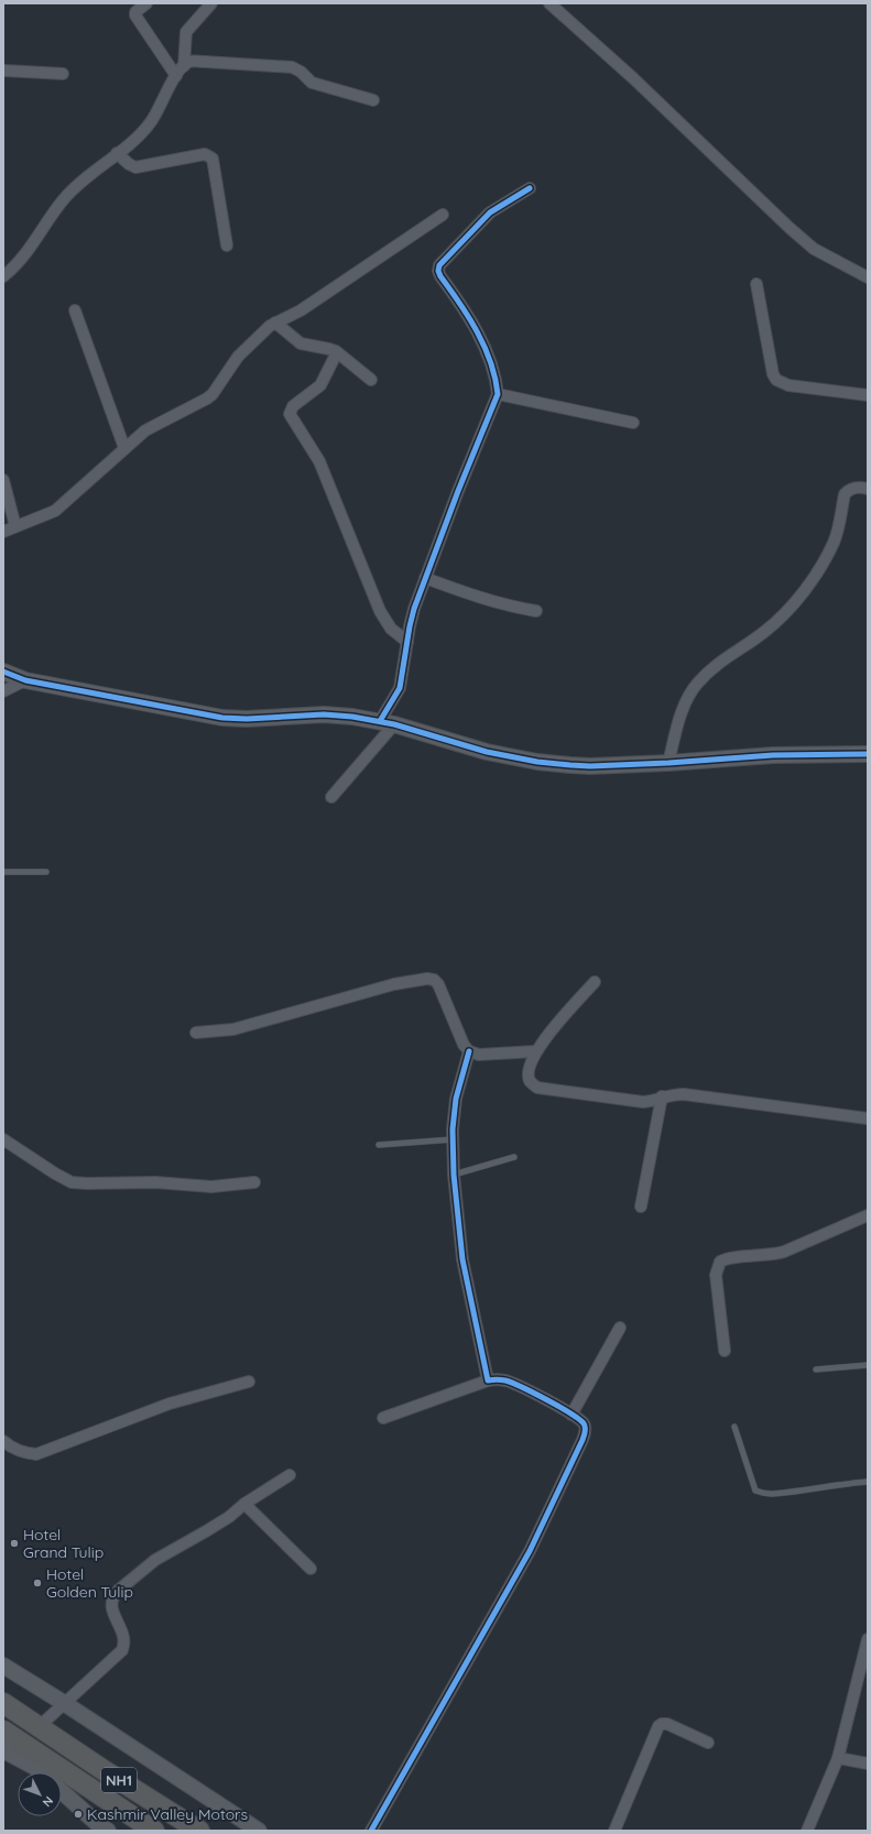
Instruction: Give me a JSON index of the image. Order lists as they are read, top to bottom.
{
  "streets": {
    "highway": ["NH1"]
  },
  "places": ["Hotel Grand Tulip", "Hotel Golden Tulip", "Kashmir Valley Motors"],
  "north": "bottom right"
}
